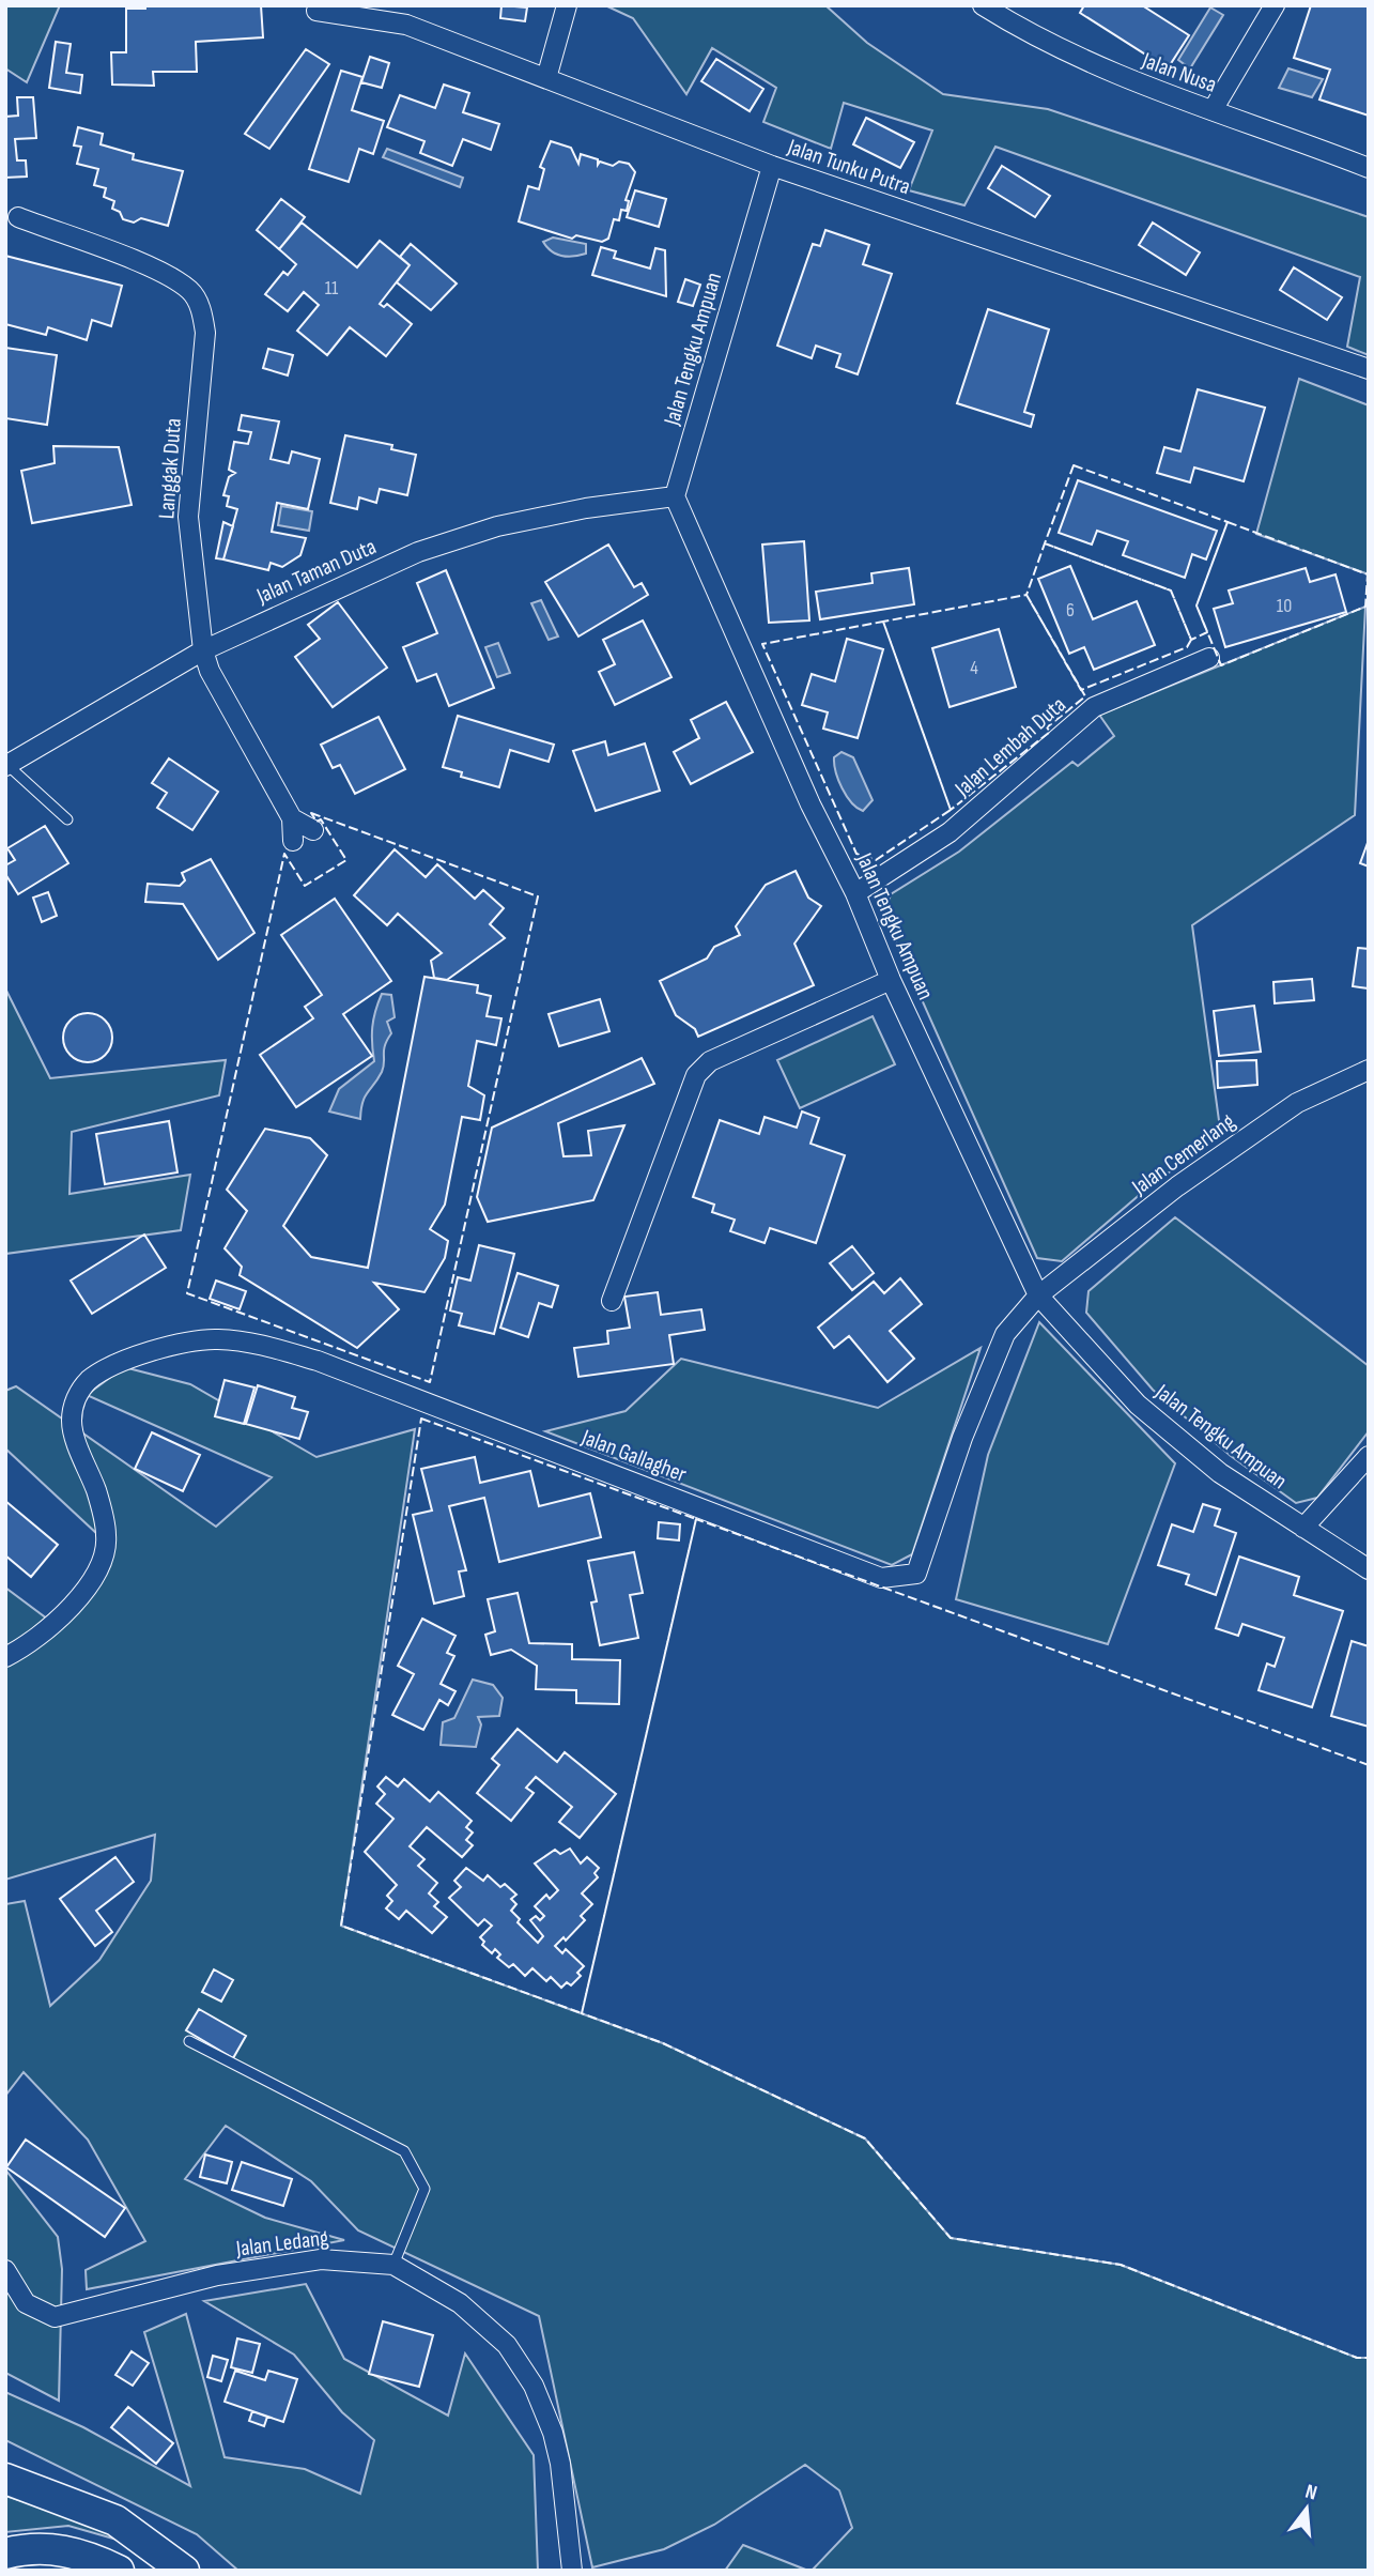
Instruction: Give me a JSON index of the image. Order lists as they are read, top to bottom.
{
  "streets": {
    "street": [
      "Jalan Nusa",
      "Jalan Tunku Putra",
      "Jalan Tengku Ampuan",
      "Langgak Duta",
      "Jalan Taman Duta",
      "Jalan Lembah Duta",
      "Jalan Cemerlang",
      "Jalan Gallagher",
      "Jalan Ledang"
    ]
  },
  "crossings": [
    ["Jalan Tunku Putra", "Jalan Tengku Ampuan"],
    ["Jalan Tengku Ampuan", "Jalan Taman Duta"],
    ["Jalan Tengku Ampuan", "Jalan Lembah Duta"],
    ["Jalan Tengku Ampuan", "Jalan Cemerlang"],
    ["Jalan Tengku Ampuan", "Jalan Gallagher"],
    ["Langgak Duta", "Jalan Taman Duta"],
    ["Jalan Cemerlang", "Jalan Gallagher"]
  ],
  "house_numbers": [
    "11",
    "10",
    "6",
    "4"
  ],
  "north": "top"
}
